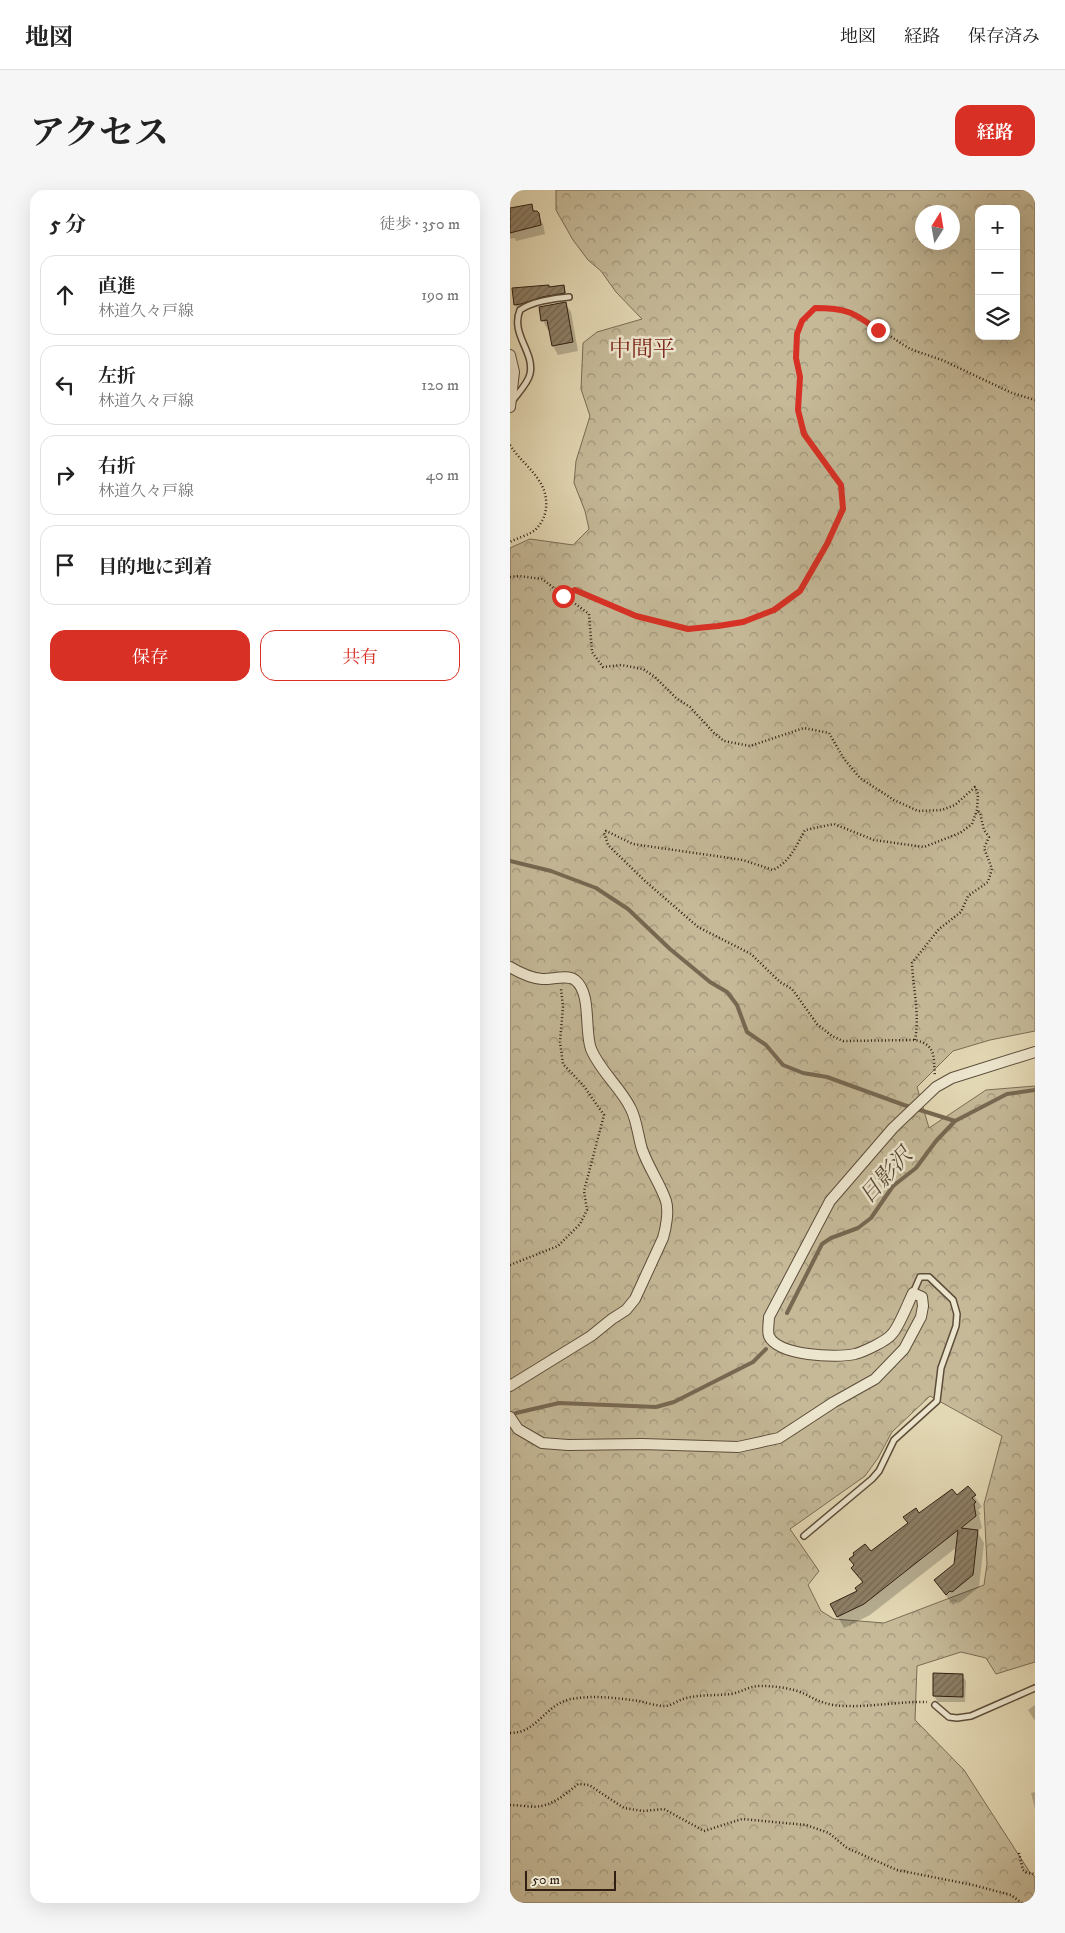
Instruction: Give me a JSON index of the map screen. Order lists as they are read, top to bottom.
{
  "districts": ["中間平"],
  "water": ["日影沢"],
  "scale_bar": "50 m",
  "north": "top",
  "page": {
    "header": "地図",
    "nav": ["地図", "経路", "保存済み"],
    "title": "アクセス",
    "buttons": [
      "経路",
      ["保存", "共有"]
    ],
    "heading": ["5 分", "徒歩 · 350 m"],
    "map_buttons": ["+", "−"],
    "list": [
      ["直進", "林道久々戸線", "190 m"],
      ["左折", "林道久々戸線", "120 m"],
      ["右折", "林道久々戸線", "40 m"],
      "目的地に到着"
    ],
    "scale": "50 m"
  }
}
